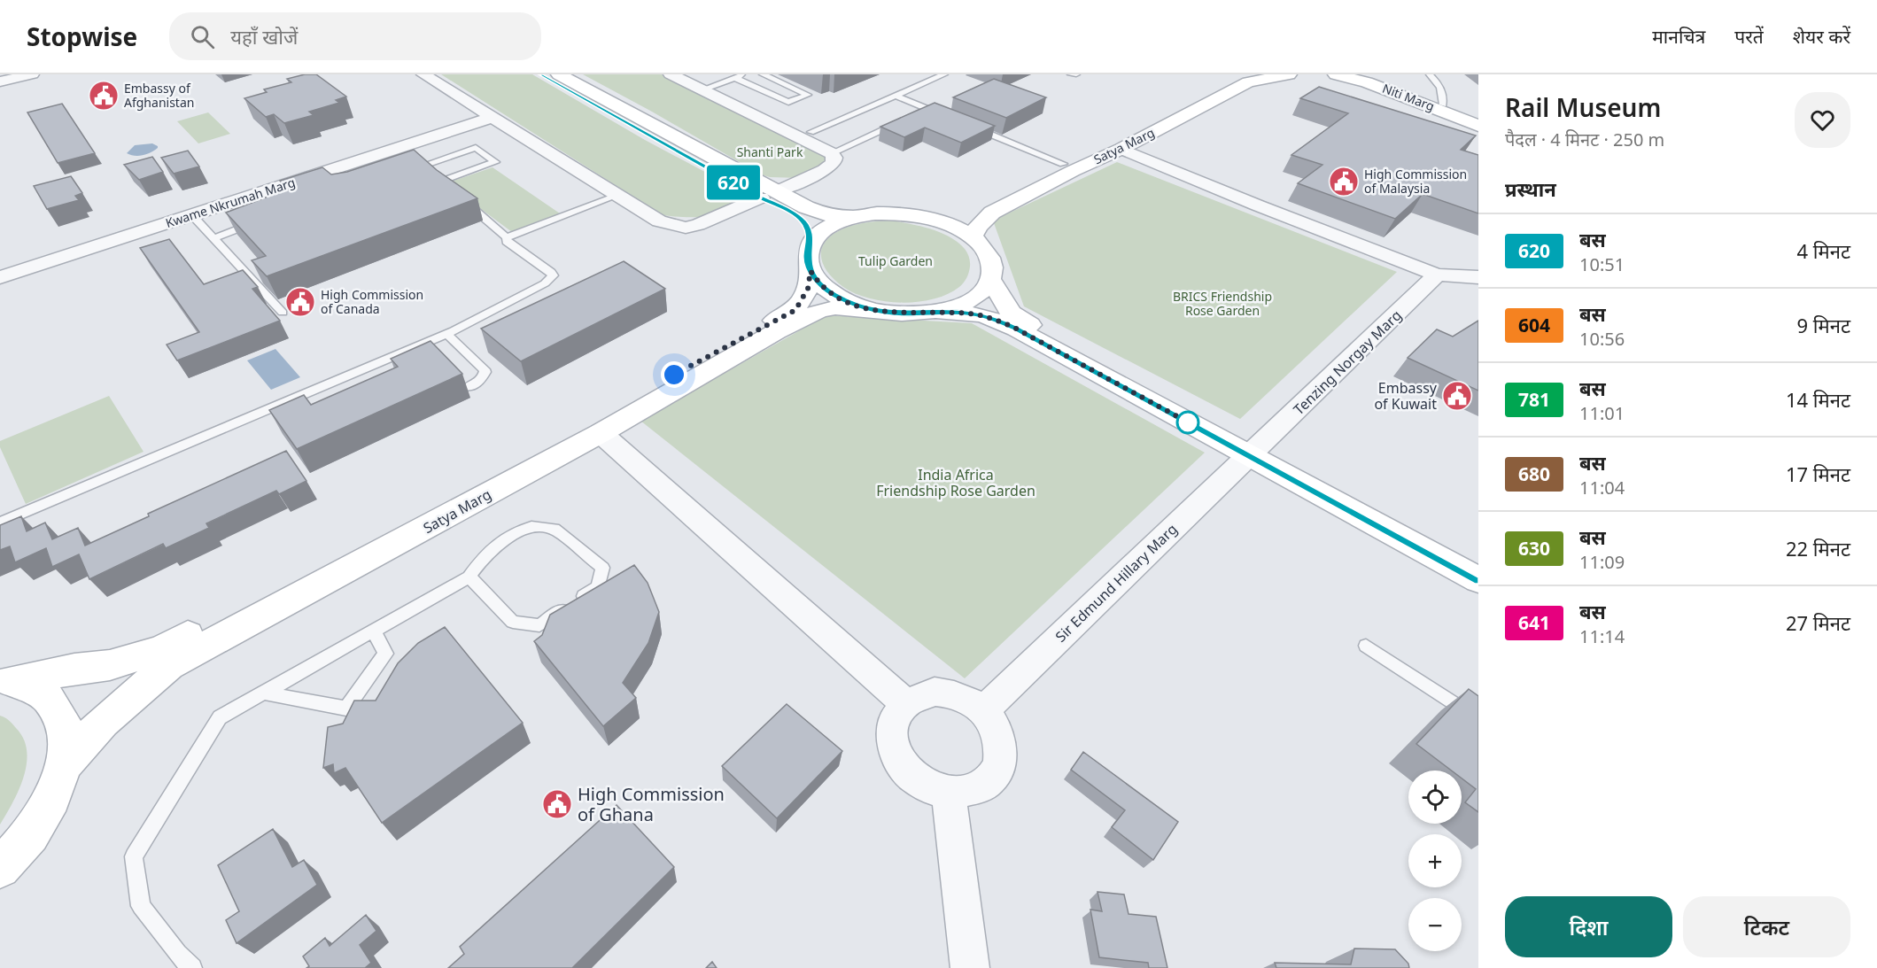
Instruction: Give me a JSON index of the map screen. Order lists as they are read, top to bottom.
{
  "streets": {
    "main road": ["Niti Marg", "Satya Marg"],
    "street": ["Kwame Nkrumah Marg", "Tenzing Norgay Marg", "Sir Edmund Hillary Marg"]
  },
  "crossings": [
    ["Tenzing Norgay Marg", "Sir Edmund Hillary Marg"]
  ],
  "parks": [
    "Shanti Park",
    "Tulip Garden",
    "BRICS Friendship Rose Garden",
    "India Africa Friendship Rose Garden"
  ],
  "places": {
    "public building": [
      "Embassy of Afghanistan",
      "High Commission of Malaysia",
      "High Commission of Canada",
      "Embassy of Kuwait",
      "High Commission of Ghana"
    ]
  },
  "lines": ["bus line 620"],
  "page": {
    "header": "Stopwise",
    "search": "यहाँ खोजें",
    "nav": ["मानचित्र", "परतें", "शेयर करें"],
    "on_map": "620",
    "heading": [
      ["Rail Museum", "पैदल · 4 मिनट · 250 m"],
      "प्रस्थान"
    ],
    "list": [
      {
        "mark": "620",
        "name": "बस",
        "note": "10:51",
        "value": "4 मिनट"
      },
      {
        "mark": "604",
        "name": "बस",
        "note": "10:56",
        "value": "9 मिनट"
      },
      {
        "mark": "781",
        "name": "बस",
        "note": "11:01",
        "value": "14 मिनट"
      },
      {
        "mark": "680",
        "name": "बस",
        "note": "11:04",
        "value": "17 मिनट"
      },
      {
        "mark": "630",
        "name": "बस",
        "note": "11:09",
        "value": "22 मिनट"
      },
      {
        "mark": "641",
        "name": "बस",
        "note": "11:14",
        "value": "27 मिनट"
      }
    ],
    "map_buttons": ["+", "−"],
    "buttons": ["दिशा", "टिकट"]
  }
}
